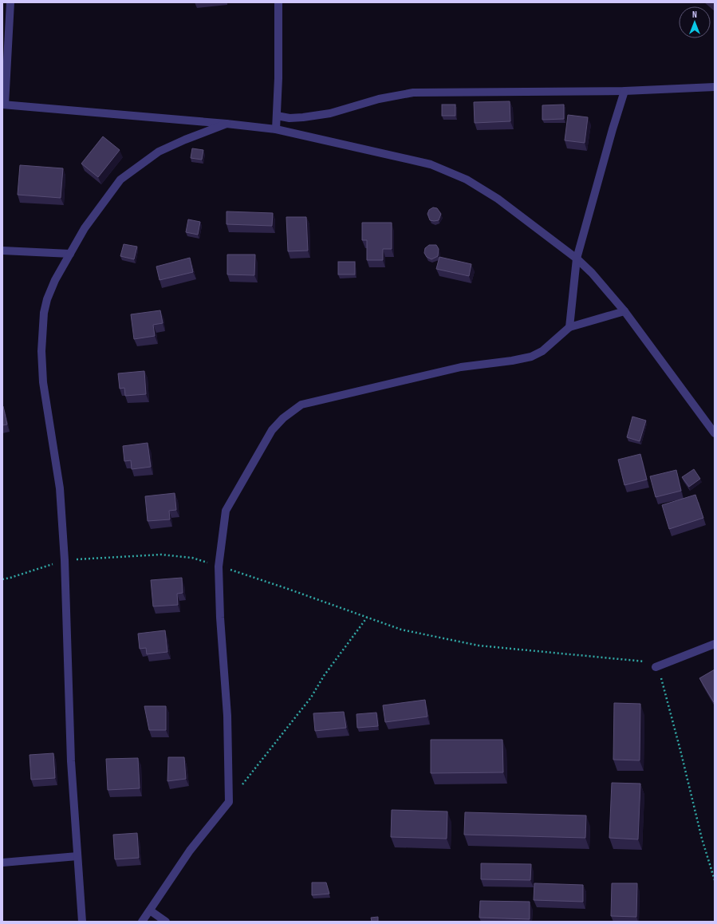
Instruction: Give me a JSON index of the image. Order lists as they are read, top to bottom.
{
  "north": "top"
}
